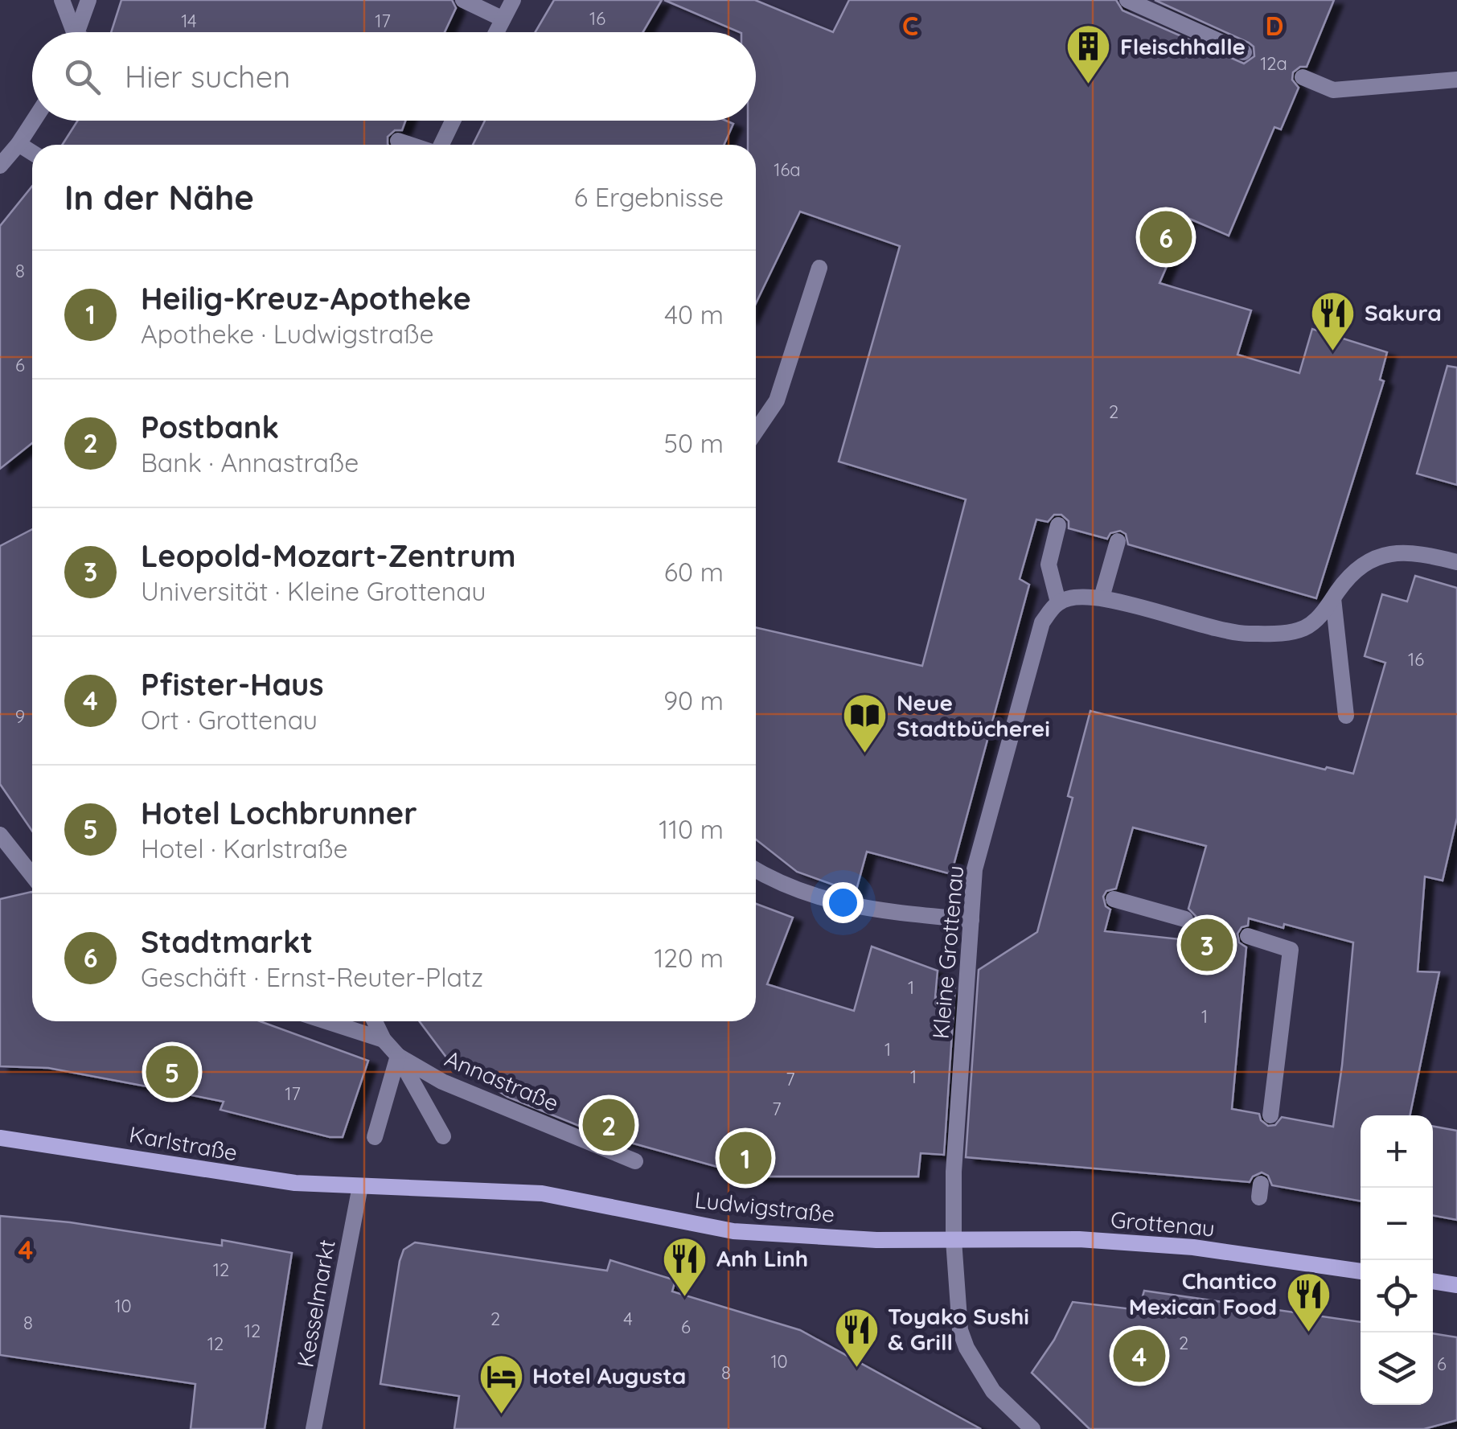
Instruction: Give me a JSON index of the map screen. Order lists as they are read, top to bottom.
{
  "streets": {
    "street": [
      "Kleine Grottenau",
      "Annastraße",
      "Karlstraße",
      "Ludwigstraße",
      "Grottenau",
      "Kesselmarkt"
    ]
  },
  "crossings": [
    ["Kleine Grottenau", "Ludwigstraße"],
    ["Kleine Grottenau", "Grottenau"],
    ["Karlstraße", "Ludwigstraße"],
    ["Karlstraße", "Kesselmarkt"],
    ["Ludwigstraße", "Grottenau"],
    ["Ludwigstraße", "Kesselmarkt"]
  ],
  "places": {
    "building": ["Fleischhalle"],
    "restaurant": [
      "Sakura",
      "Anh Linh",
      "Chantico Mexican Food",
      "Toyako Sushi & Grill"
    ],
    "library": ["Neue Stadtbücherei"],
    "hotel": ["Hotel Augusta"]
  },
  "house_numbers": [
    "16",
    "14",
    "17",
    "12a",
    "16a",
    "8",
    "6",
    "2",
    "16",
    "9",
    "1",
    "1",
    "1",
    "1",
    "7",
    "17",
    "7",
    "12",
    "10",
    "2",
    "4",
    "8",
    "6",
    "12",
    "2",
    "12",
    "10",
    "6",
    "8"
  ],
  "page": {
    "search": "Hier suchen",
    "heading": ["In der Nähe", "6 Ergebnisse"],
    "pins": [
      "6",
      "3",
      "5",
      "2",
      "1",
      "4"
    ],
    "list": [
      {
        "mark": "1",
        "name": "Heilig-Kreuz-Apotheke",
        "note": "Apotheke · Ludwigstraße",
        "value": "40 m"
      },
      {
        "mark": "2",
        "name": "Postbank",
        "note": "Bank · Annastraße",
        "value": "50 m"
      },
      {
        "mark": "3",
        "name": "Leopold-Mozart-Zentrum",
        "note": "Universität · Kleine Grottenau",
        "value": "60 m"
      },
      {
        "mark": "4",
        "name": "Pfister-Haus",
        "note": "Ort · Grottenau",
        "value": "90 m"
      },
      {
        "mark": "5",
        "name": "Hotel Lochbrunner",
        "note": "Hotel · Karlstraße",
        "value": "110 m"
      },
      {
        "mark": "6",
        "name": "Stadtmarkt",
        "note": "Geschäft · Ernst-Reuter-Platz",
        "value": "120 m"
      }
    ],
    "map_buttons": ["+", "−"]
  },
  "grid": {
    "columns": ["C", "D"],
    "rows": ["4"]
  }
}
